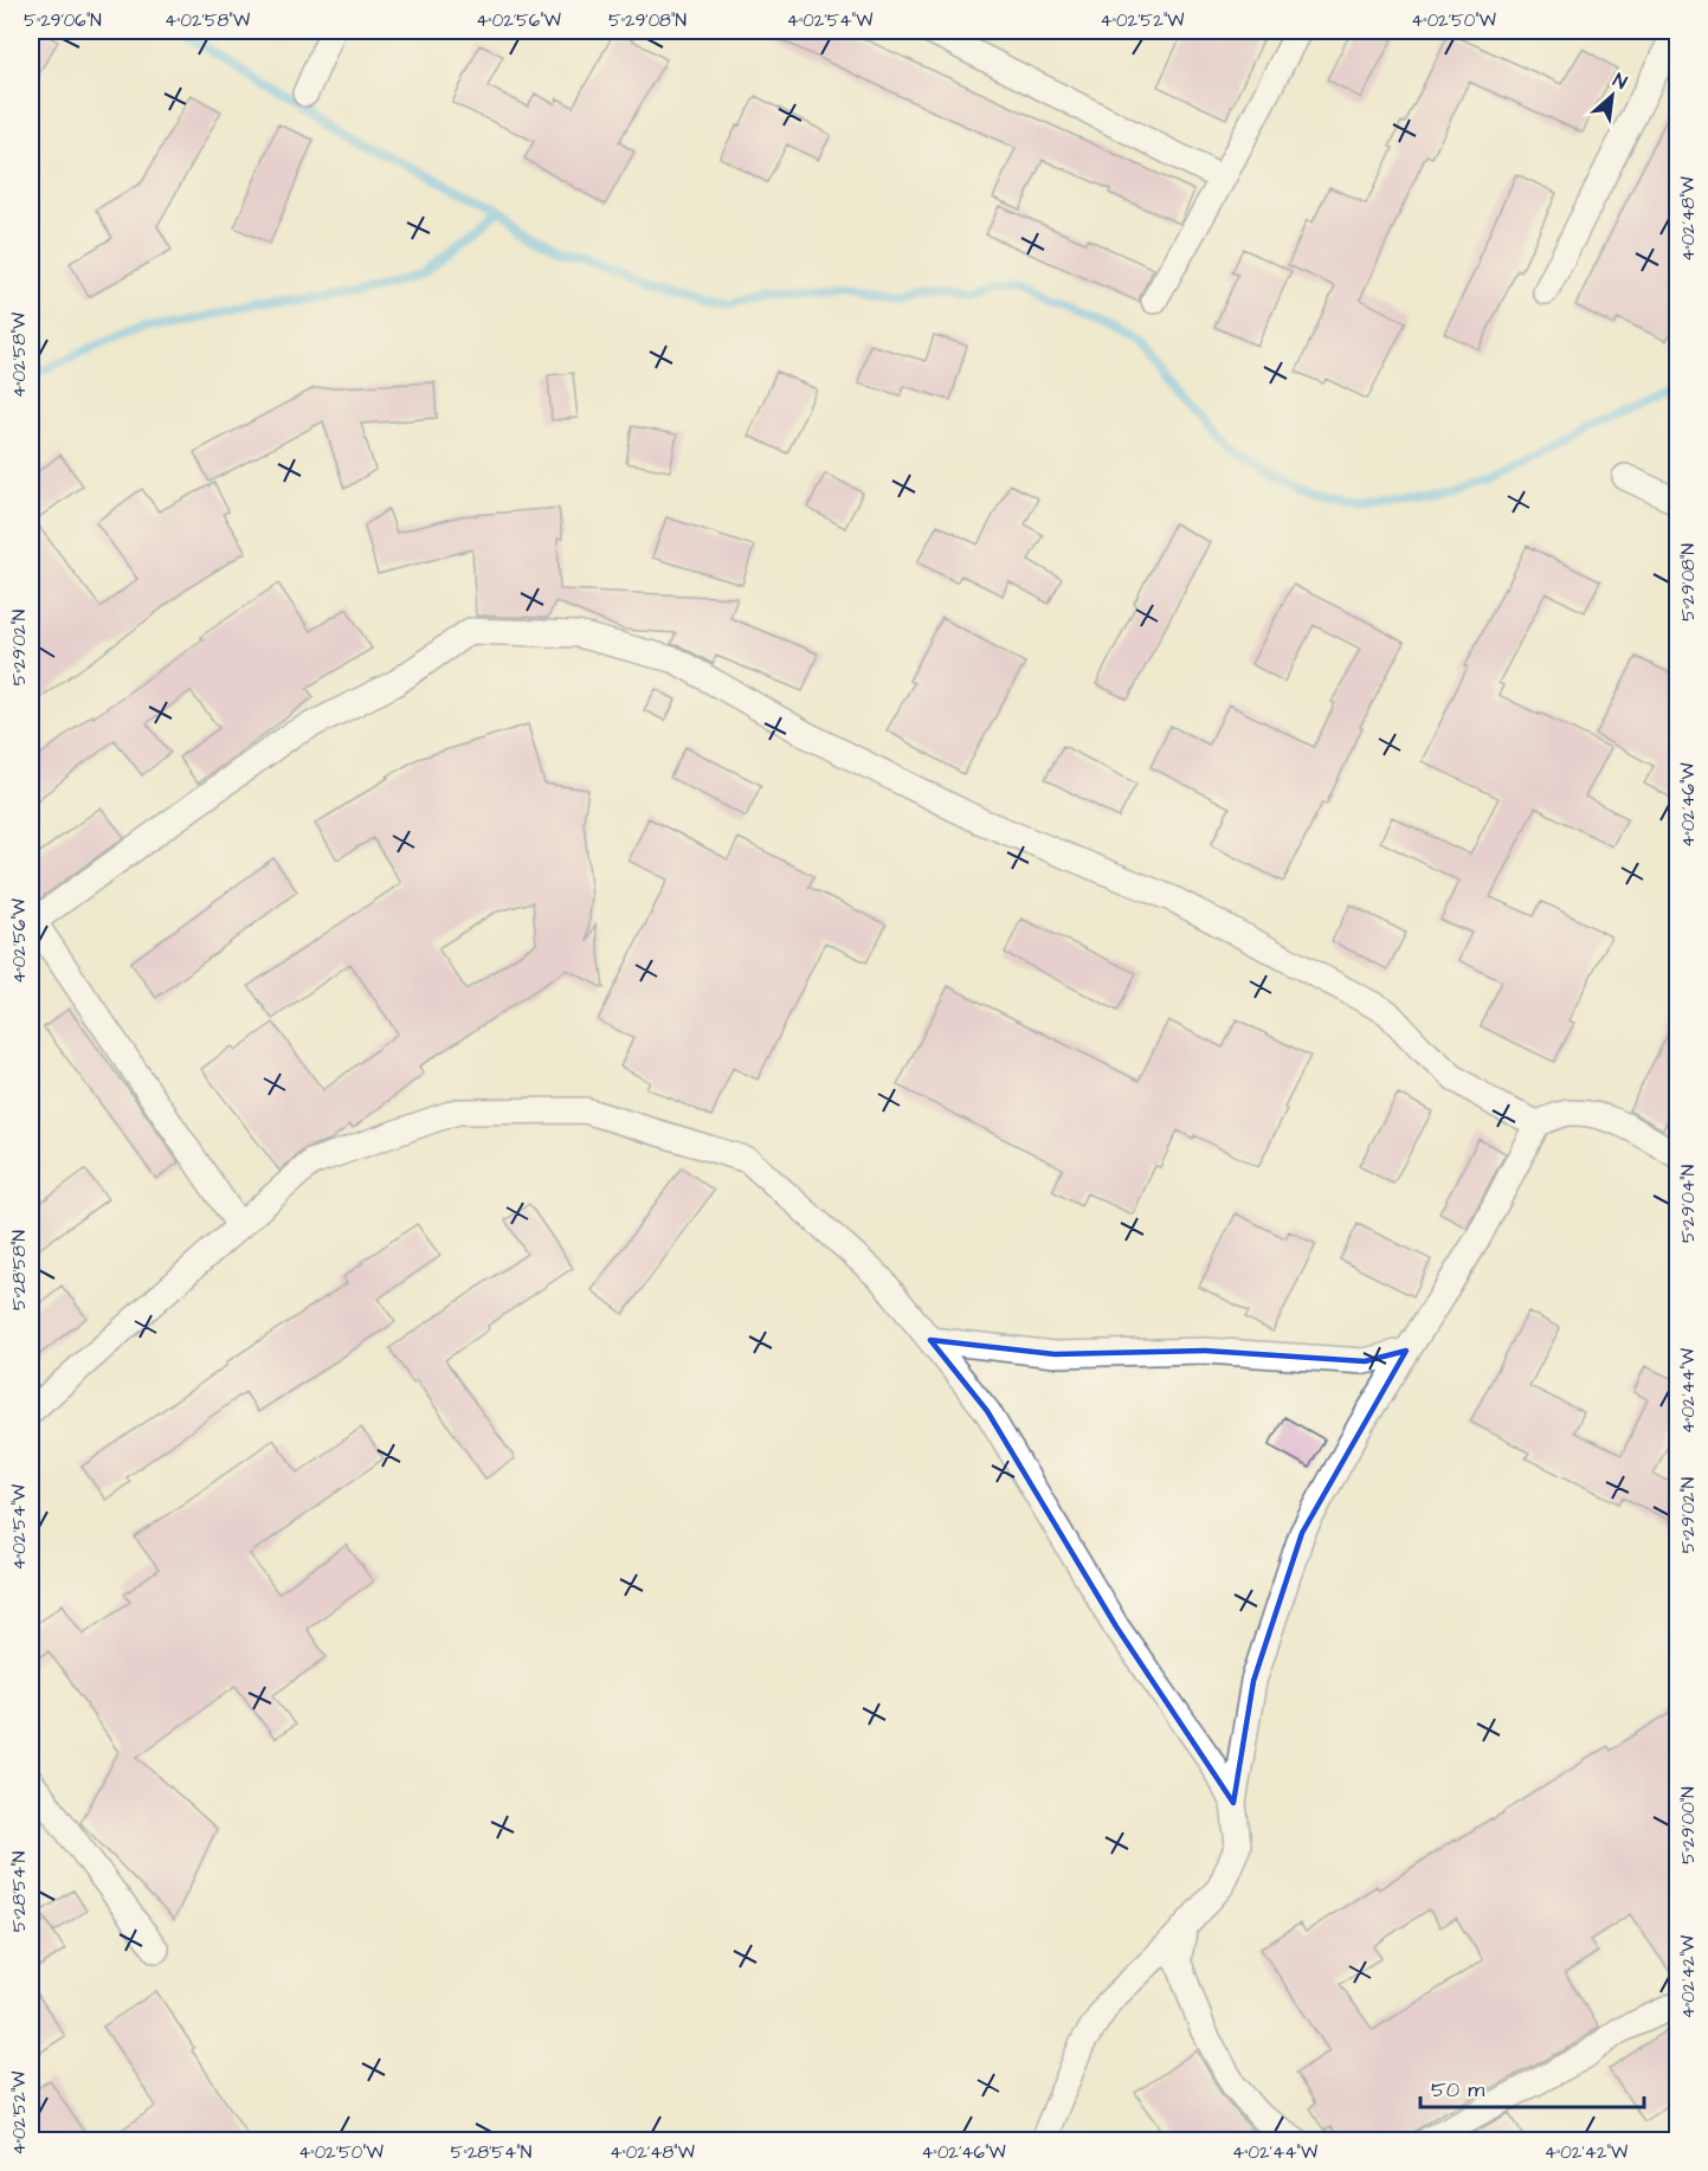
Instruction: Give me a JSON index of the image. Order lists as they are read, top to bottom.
{
  "scale_bar": "50 m",
  "north": "top right",
  "coordinates": [
    "5°29'06\"N",
    "4°02'58\"W",
    "4°02'56\"W",
    "5°29'08\"N",
    "4°02'54\"W",
    "4°02'52\"W",
    "4°02'50\"W",
    "4°02'48\"W",
    "5°29'02\"N",
    "4°02'46\"W",
    "5°29'04\"N",
    "5°28'58\"N",
    "4°02'44\"W",
    "5°29'00\"N",
    "5°28'54\"N",
    "4°02'42\"W"
  ]
}
